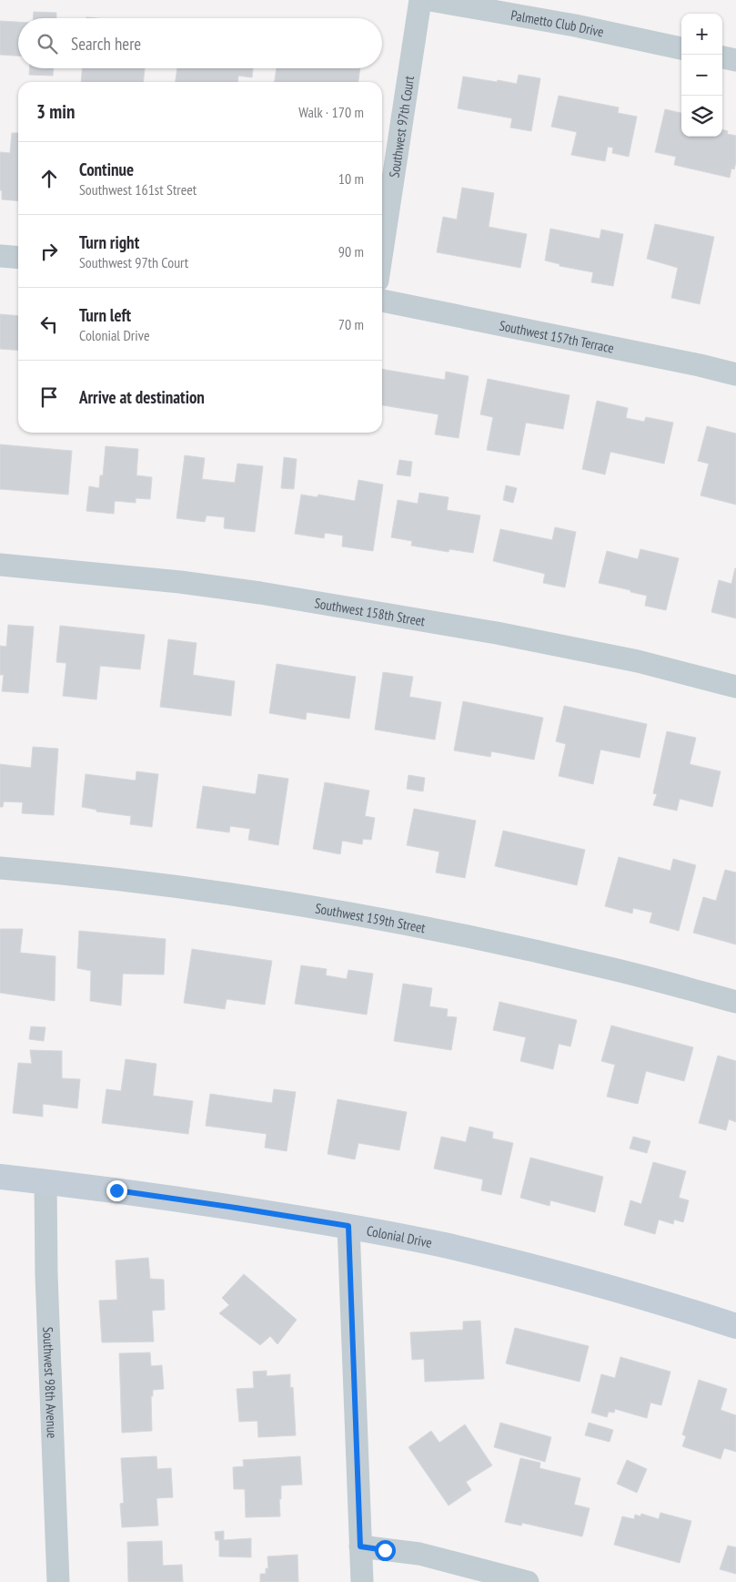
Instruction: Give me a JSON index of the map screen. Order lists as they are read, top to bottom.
{
  "streets": {
    "street": [
      "Palmetto Club Drive",
      "Southwest 97th Court",
      "Southwest 157th Terrace",
      "Southwest 158th Street",
      "Southwest 159th Street",
      "Colonial Drive",
      "Southwest 98th Avenue"
    ]
  },
  "crossings": [
    ["Colonial Drive", "Southwest 98th Avenue"]
  ],
  "page": {
    "map_buttons": ["+", "−"],
    "search": "Search here",
    "heading": ["3 min", "Walk · 170 m"],
    "list": [
      ["Continue", "Southwest 161st Street", "10 m"],
      ["Turn right", "Southwest 97th Court", "90 m"],
      ["Turn left", "Colonial Drive", "70 m"],
      "Arrive at destination"
    ]
  }
}
